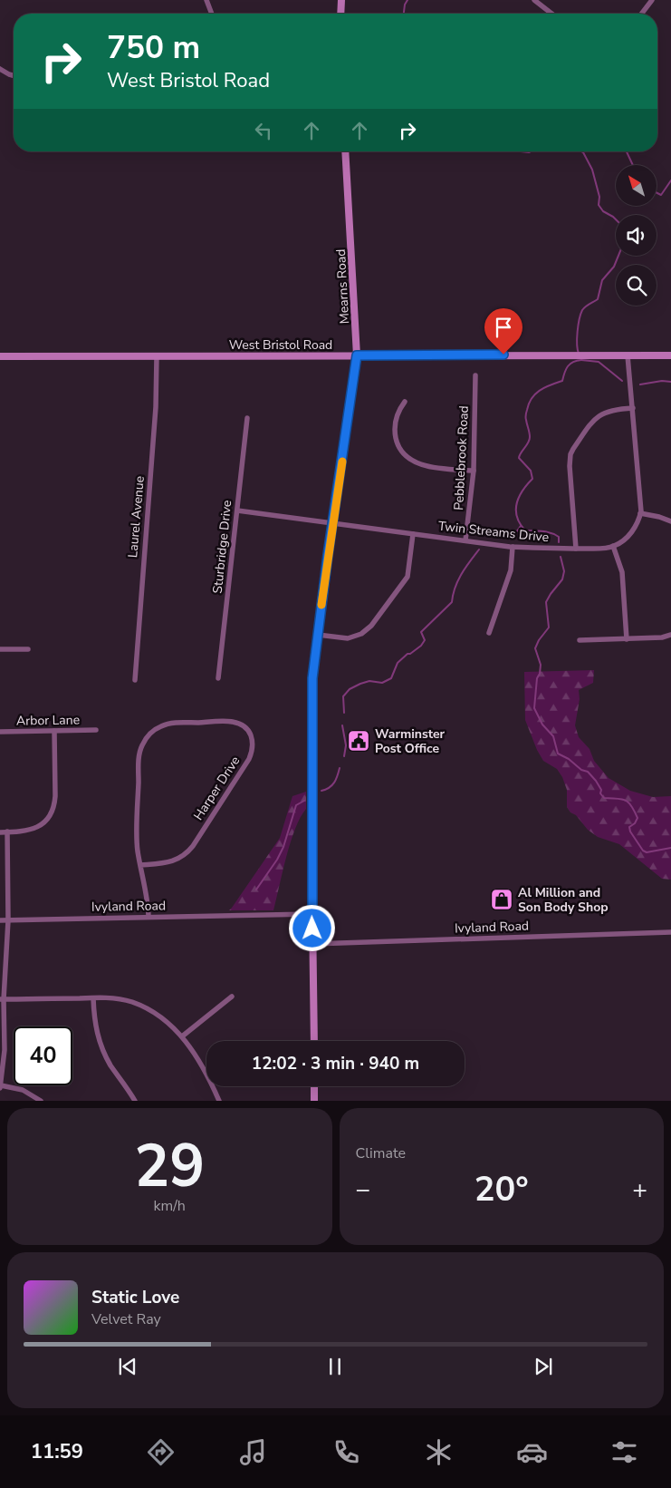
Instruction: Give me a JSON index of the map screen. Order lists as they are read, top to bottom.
{
  "streets": {
    "street": [
      "Mearns Road",
      "West Bristol Road",
      "Pebblebrook Road",
      "Laurel Avenue",
      "Twin Streams Drive",
      "Sturbridge Drive",
      "Arbor Lane",
      "Harper Drive",
      "Ivyland Road"
    ]
  },
  "crossings": [
    ["Mearns Road", "West Bristol Road"],
    ["Mearns Road", "Twin Streams Drive"],
    ["Mearns Road", "Ivyland Road"],
    ["West Bristol Road", "Laurel Avenue"],
    ["West Bristol Road", "Twin Streams Drive"],
    ["Pebblebrook Road", "Twin Streams Drive"],
    ["Twin Streams Drive", "Sturbridge Drive"],
    ["Harper Drive", "Ivyland Road"]
  ],
  "places": {
    "public building": ["Warminster Post Office"],
    "shop": ["Al Million and Son Body Shop"]
  },
  "north": "top left",
  "page": {
    "turn": ["750 m", "West Bristol Road"],
    "limit": "40",
    "trip": "12:02 · 3 min · 940 m",
    "tile": [
      ["29", "km/h"],
      "Climate"
    ],
    "heat": ["−", "20°", "+"],
    "song": ["Static Love", "Velvet Ray"],
    "tabs": "11:59"
  }
}
